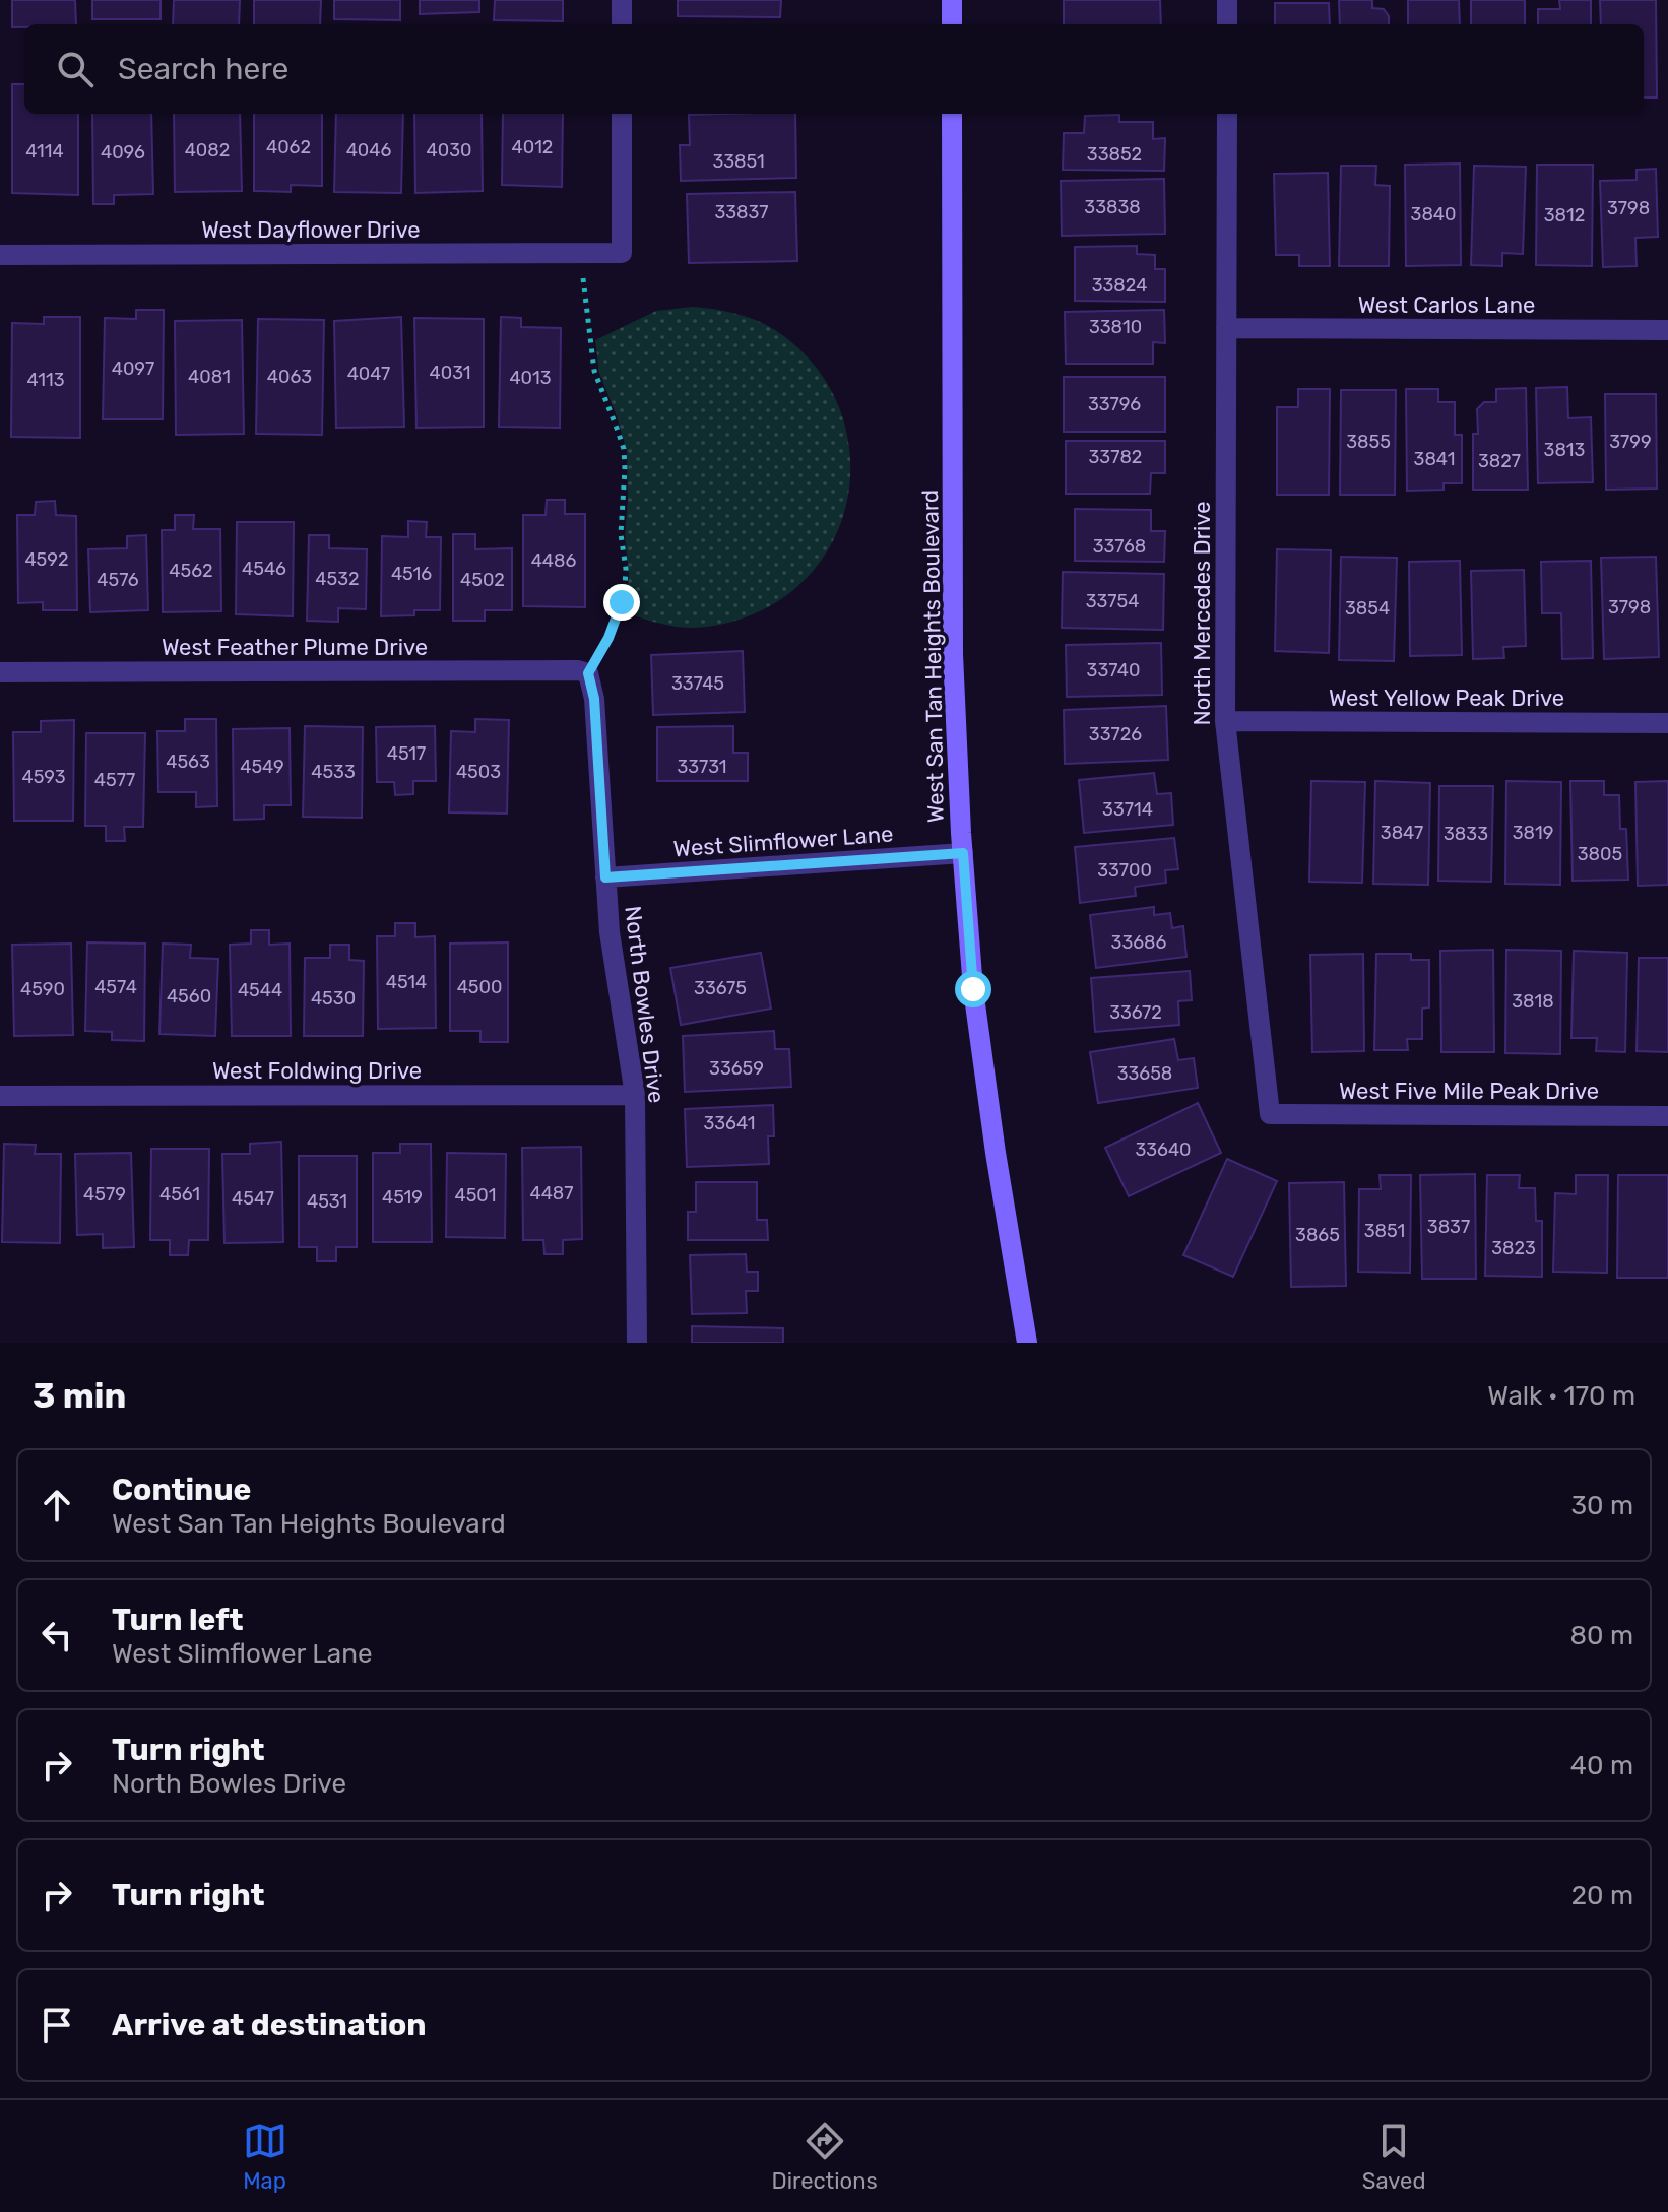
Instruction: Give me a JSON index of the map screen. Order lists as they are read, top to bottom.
{
  "streets": {
    "street": [
      "West Dayflower Drive",
      "West Carlos Lane",
      "North Mercedes Drive",
      "West Feather Plume Drive",
      "West San Tan Heights Boulevard",
      "West Yellow Peak Drive",
      "West Slimflower Lane",
      "North Bowles Drive",
      "West Foldwing Drive",
      "West Five Mile Peak Drive"
    ]
  },
  "crossings": [
    ["West Carlos Lane", "North Mercedes Drive"],
    ["North Mercedes Drive", "West Yellow Peak Drive"],
    ["North Mercedes Drive", "West Five Mile Peak Drive"],
    ["West Feather Plume Drive", "North Bowles Drive"],
    ["West San Tan Heights Boulevard", "West Slimflower Lane"],
    ["West Slimflower Lane", "North Bowles Drive"],
    ["North Bowles Drive", "West Foldwing Drive"]
  ],
  "house_numbers": [
    "4062",
    "4012",
    "4082",
    "4046",
    "4030",
    "4114",
    "4096",
    "33852",
    "33851",
    "33838",
    "3798",
    "33837",
    "3840",
    "3812",
    "33824",
    "33810",
    "4097",
    "4031",
    "4047",
    "4081",
    "4063",
    "4013",
    "4113",
    "33796",
    "3855",
    "3799",
    "3813",
    "33782",
    "3841",
    "3827",
    "33768",
    "4592",
    "4486",
    "4546",
    "4562",
    "4516",
    "4532",
    "4576",
    "4502",
    "33754",
    "3798",
    "3854",
    "33740",
    "33745",
    "33726",
    "4517",
    "4563",
    "4549",
    "33731",
    "4533",
    "4503",
    "4593",
    "4577",
    "33714",
    "3847",
    "3819",
    "3833",
    "3805",
    "33700",
    "33686",
    "4514",
    "4574",
    "4500",
    "33675",
    "4590",
    "4544",
    "4560",
    "4530",
    "3818",
    "33672",
    "33659",
    "33658",
    "33641",
    "33640",
    "4487",
    "4579",
    "4561",
    "4501",
    "4519",
    "4547",
    "4531",
    "3837",
    "3851",
    "3865",
    "3823"
  ],
  "page": {
    "search": "Search here",
    "heading": ["3 min", "Walk · 170 m"],
    "list": [
      ["Continue", "West San Tan Heights Boulevard", "30 m"],
      ["Turn left", "West Slimflower Lane", "80 m"],
      ["Turn right", "North Bowles Drive", "40 m"],
      ["Turn right", "20 m"],
      "Arrive at destination"
    ],
    "nav": ["Map", "Directions", "Saved"]
  }
}
